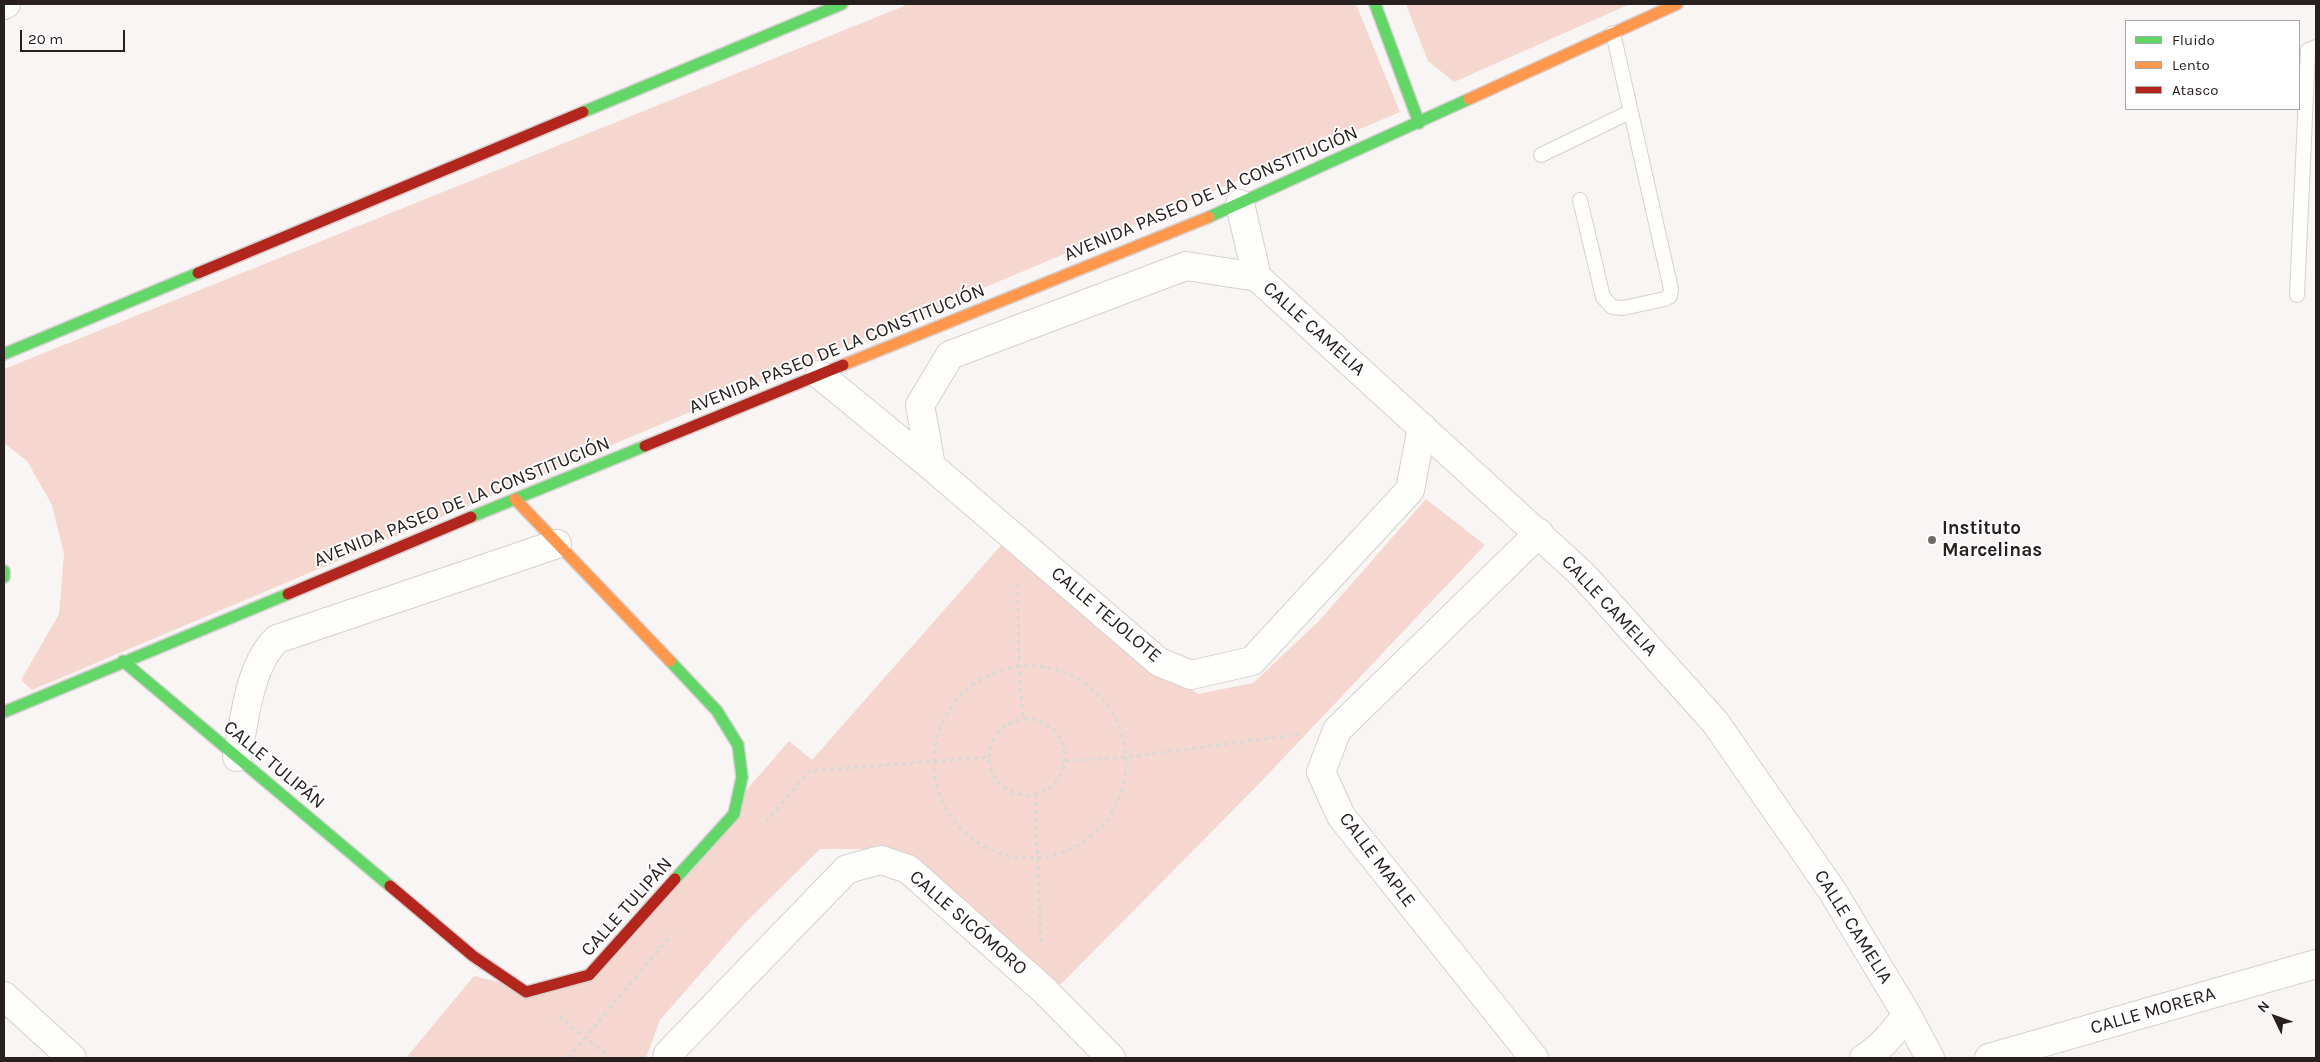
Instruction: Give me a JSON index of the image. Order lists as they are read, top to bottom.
{
  "streets": {
    "street": [
      "AVENIDA PASEO DE LA CONSTITUCIÓN",
      "CALLE CAMELIA",
      "CALLE TEJOLOTE",
      "CALLE TULIPÁN",
      "CALLE MAPLE",
      "CALLE SICÓMORO",
      "CALLE MORERA"
    ]
  },
  "crossings": [
    ["AVENIDA PASEO DE LA CONSTITUCIÓN", "CALLE CAMELIA"],
    ["AVENIDA PASEO DE LA CONSTITUCIÓN", "CALLE TEJOLOTE"],
    ["AVENIDA PASEO DE LA CONSTITUCIÓN", "CALLE TULIPÁN"],
    ["CALLE CAMELIA", "CALLE TEJOLOTE"],
    ["CALLE CAMELIA", "CALLE MAPLE"]
  ],
  "places": ["Instituto Marcelinas"],
  "legend": ["Fluido", "Lento", "Atasco"],
  "scale_bar": "20 m",
  "north": "top left"
}
